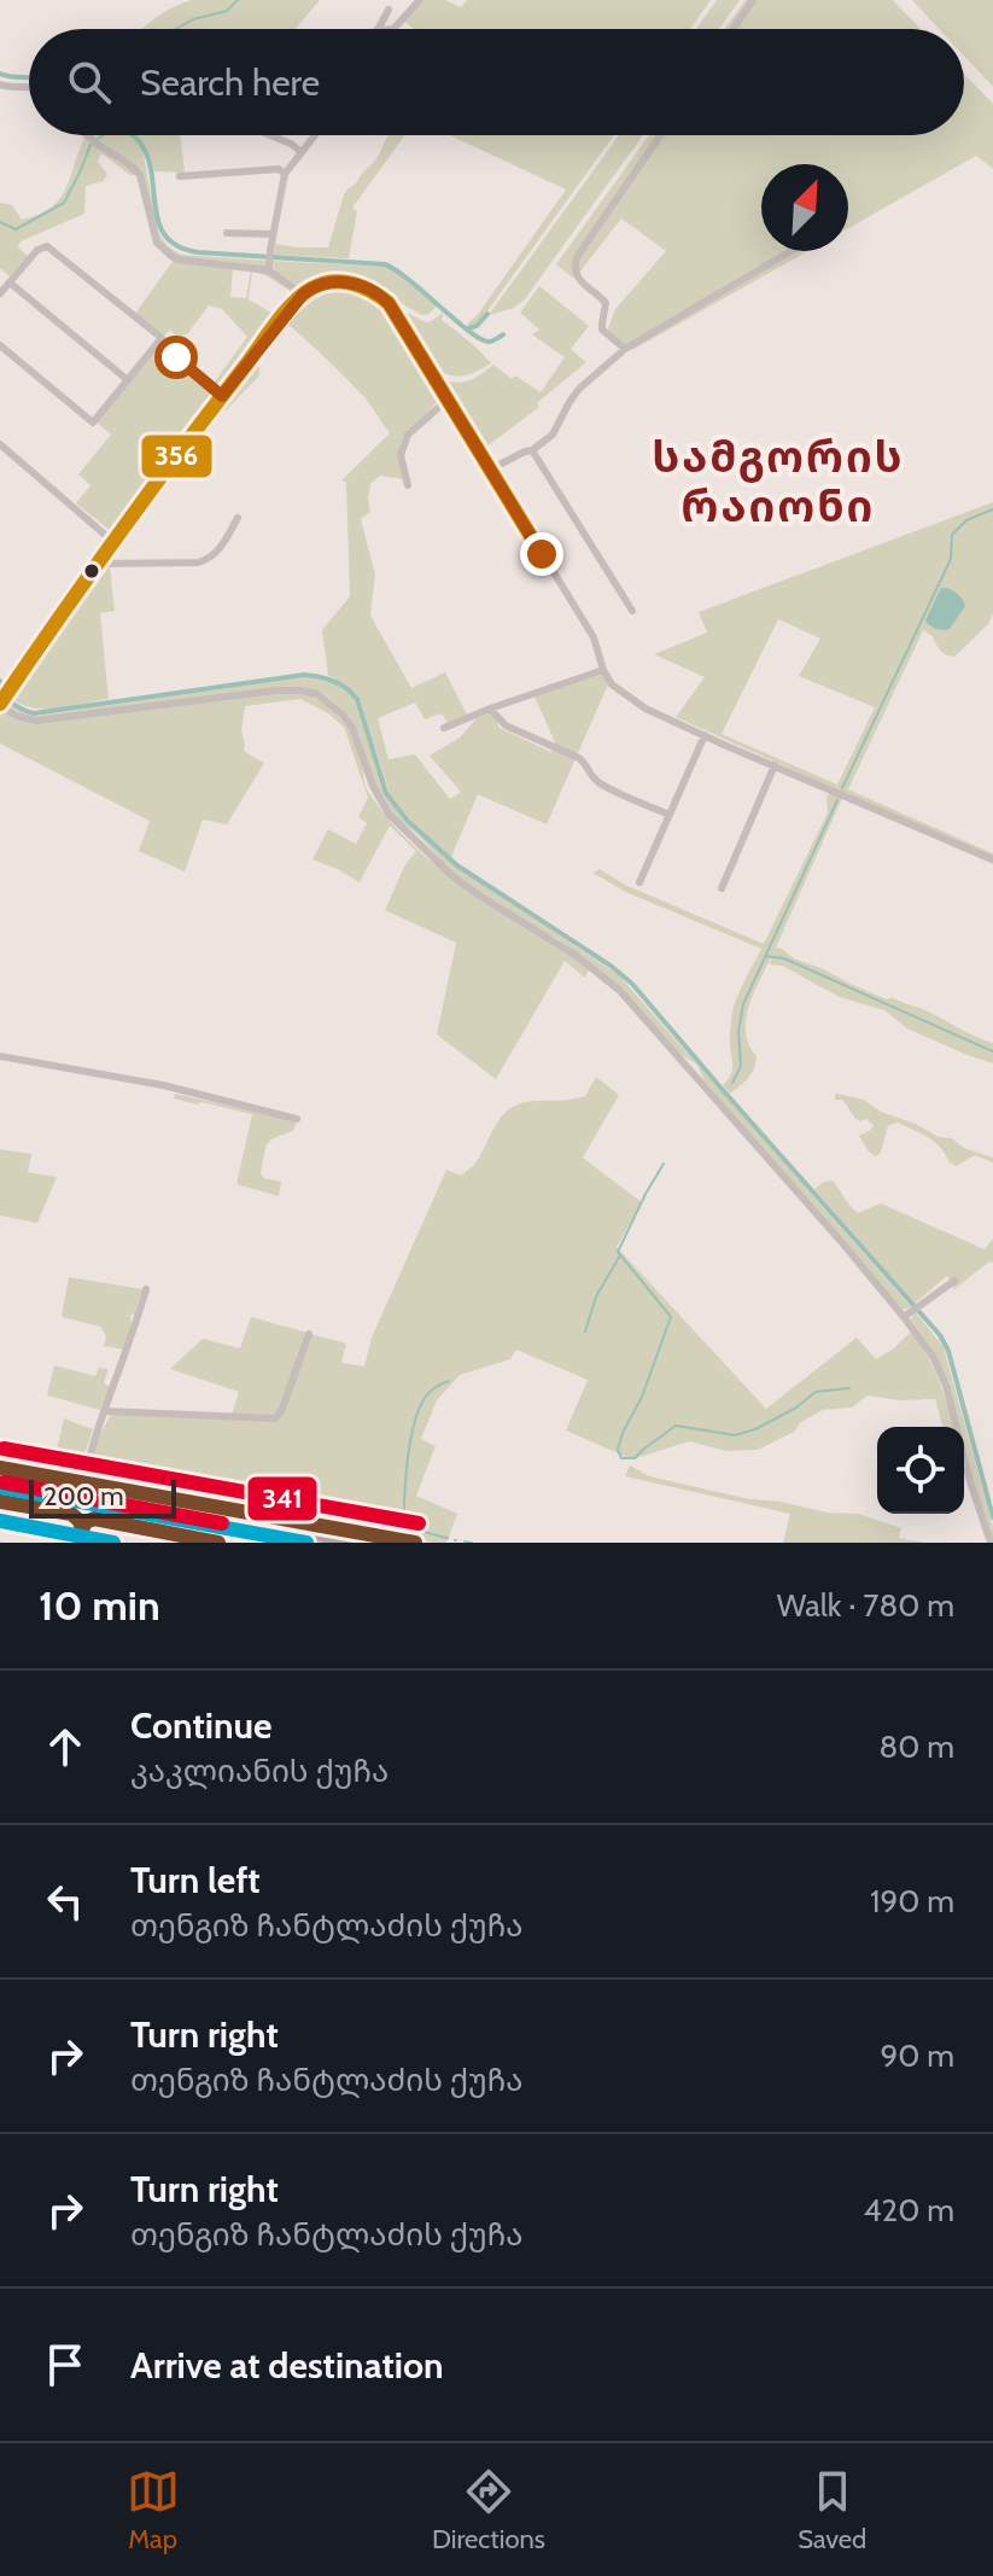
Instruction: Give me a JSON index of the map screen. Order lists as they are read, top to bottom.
{
  "districts": ["სამგორის რაიონი"],
  "lines": ["transit line 356", "transit line 341"],
  "scale_bar": "200 m",
  "north": "top right",
  "page": {
    "search": "Search here",
    "scale": "200 m",
    "heading": ["10 min", "Walk · 780 m"],
    "list": [
      ["Continue", "კაკლიანის ქუჩა", "80 m"],
      ["Turn left", "თენგიზ ჩანტლაძის ქუჩა", "190 m"],
      ["Turn right", "თენგიზ ჩანტლაძის ქუჩა", "90 m"],
      ["Turn right", "თენგიზ ჩანტლაძის ქუჩა", "420 m"],
      "Arrive at destination"
    ],
    "nav": ["Map", "Directions", "Saved"]
  }
}
